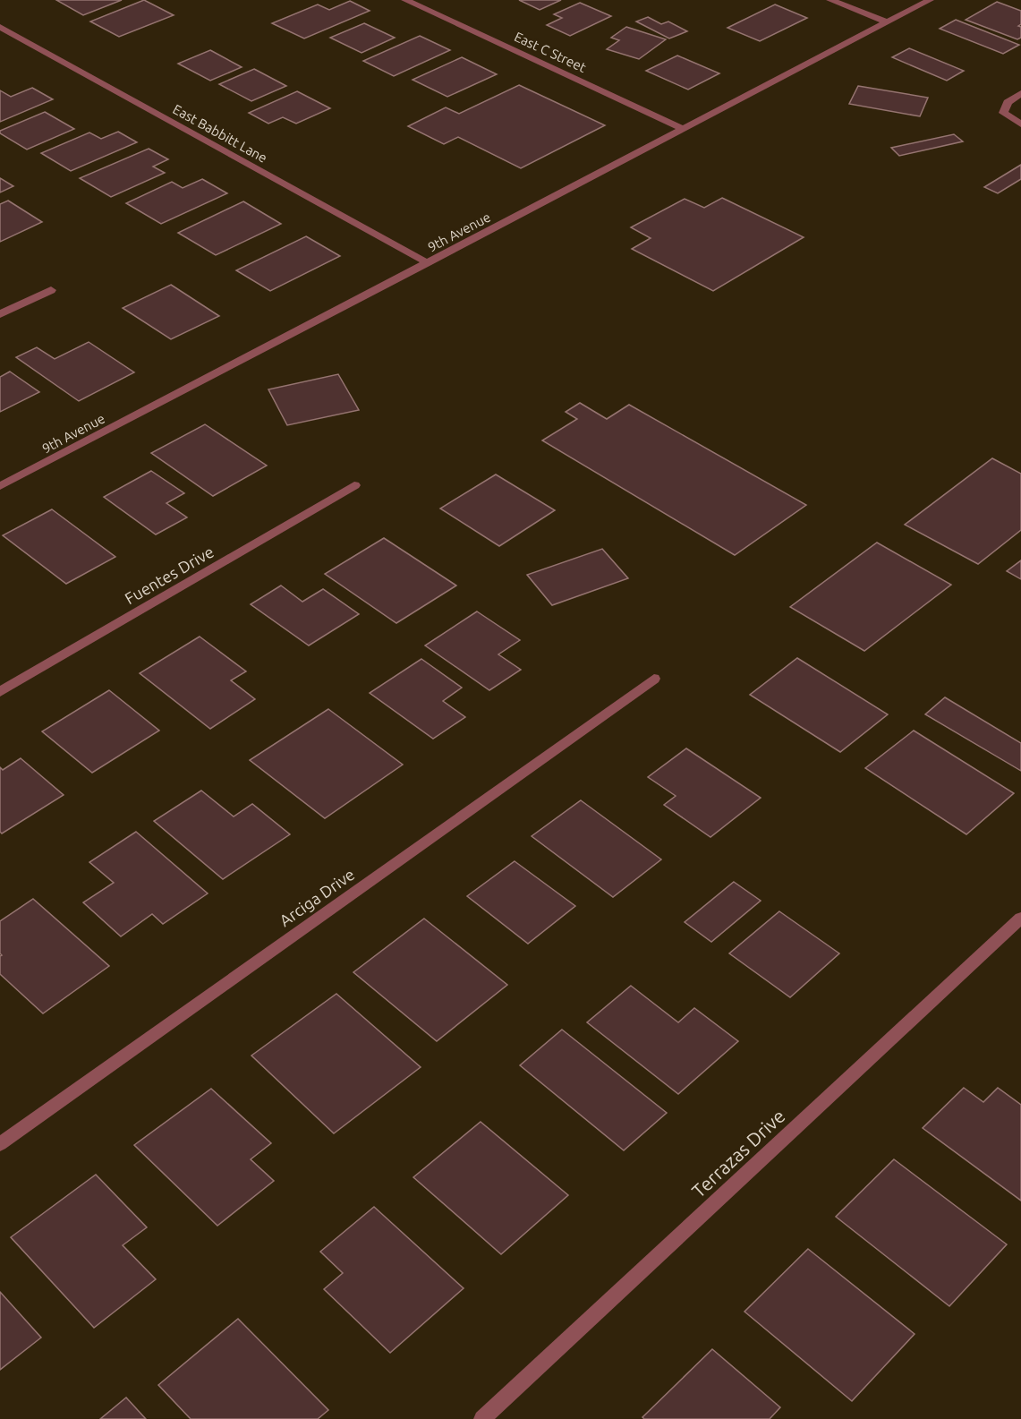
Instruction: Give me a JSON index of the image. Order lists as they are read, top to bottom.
{
  "streets": {
    "street": [
      "East C Street",
      "East Babbitt Lane",
      "9th Avenue",
      "Fuentes Drive",
      "Arciga Drive",
      "Terrazas Drive"
    ]
  },
  "crossings": [
    ["East C Street", "9th Avenue"],
    ["East Babbitt Lane", "9th Avenue"]
  ]
}
